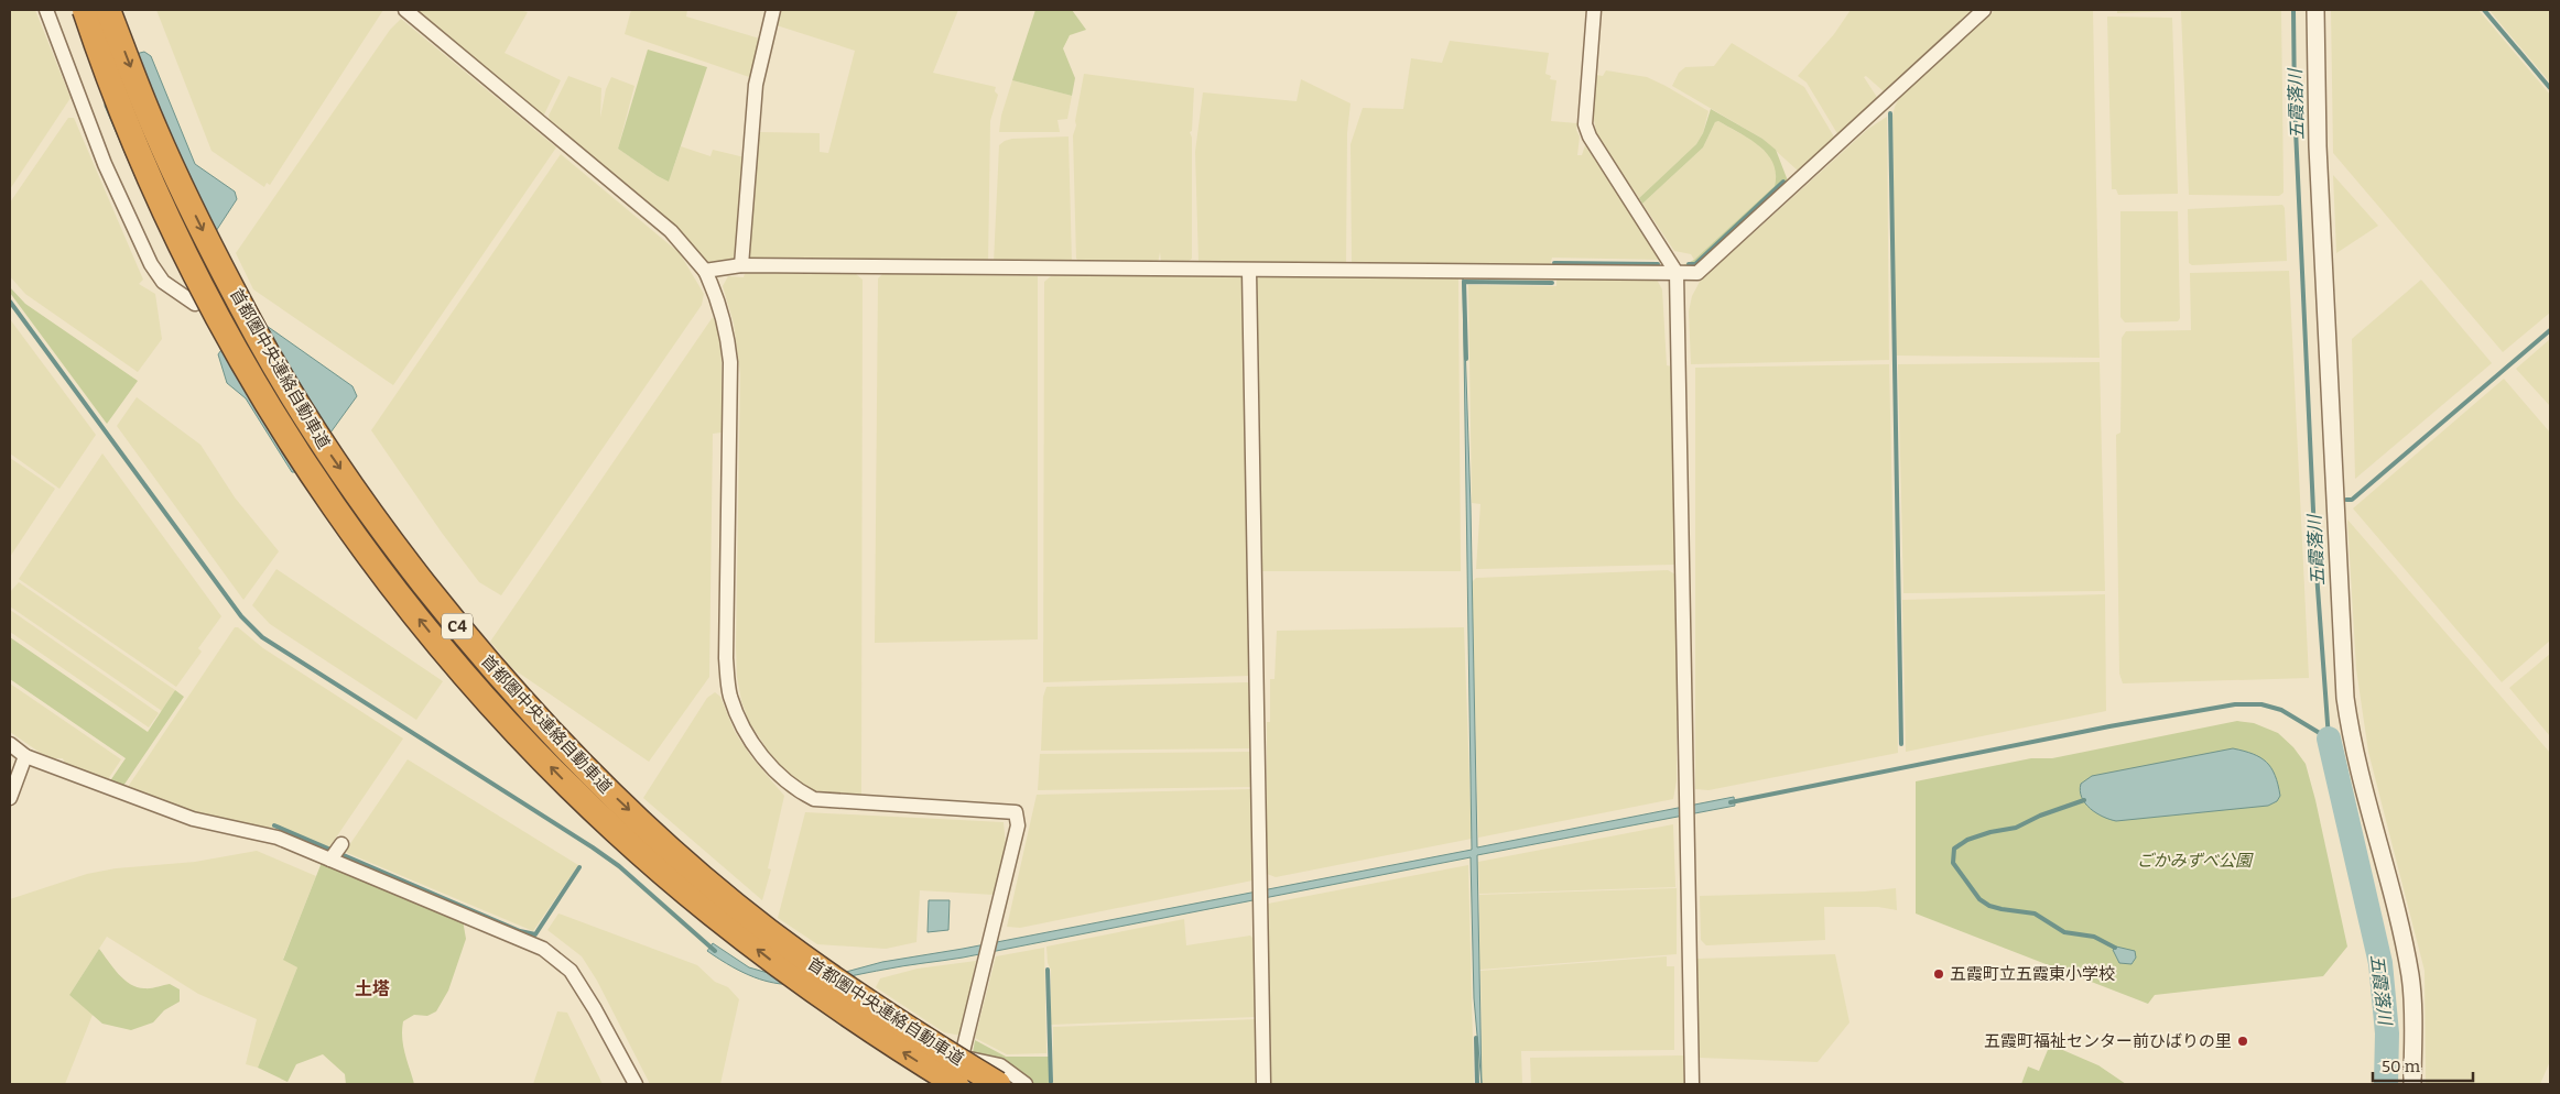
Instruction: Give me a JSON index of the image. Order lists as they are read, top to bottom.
{
  "streets": {
    "highway": ["首都圏中央連絡自動車道", "C4"]
  },
  "districts": ["土塔"],
  "water": ["五霞落川"],
  "parks": ["ごかみずべ公園"],
  "places": ["五霞町立五霞東小学校", "五霞町福祉センター前ひばりの里"],
  "scale_bar": "50 m"
}
